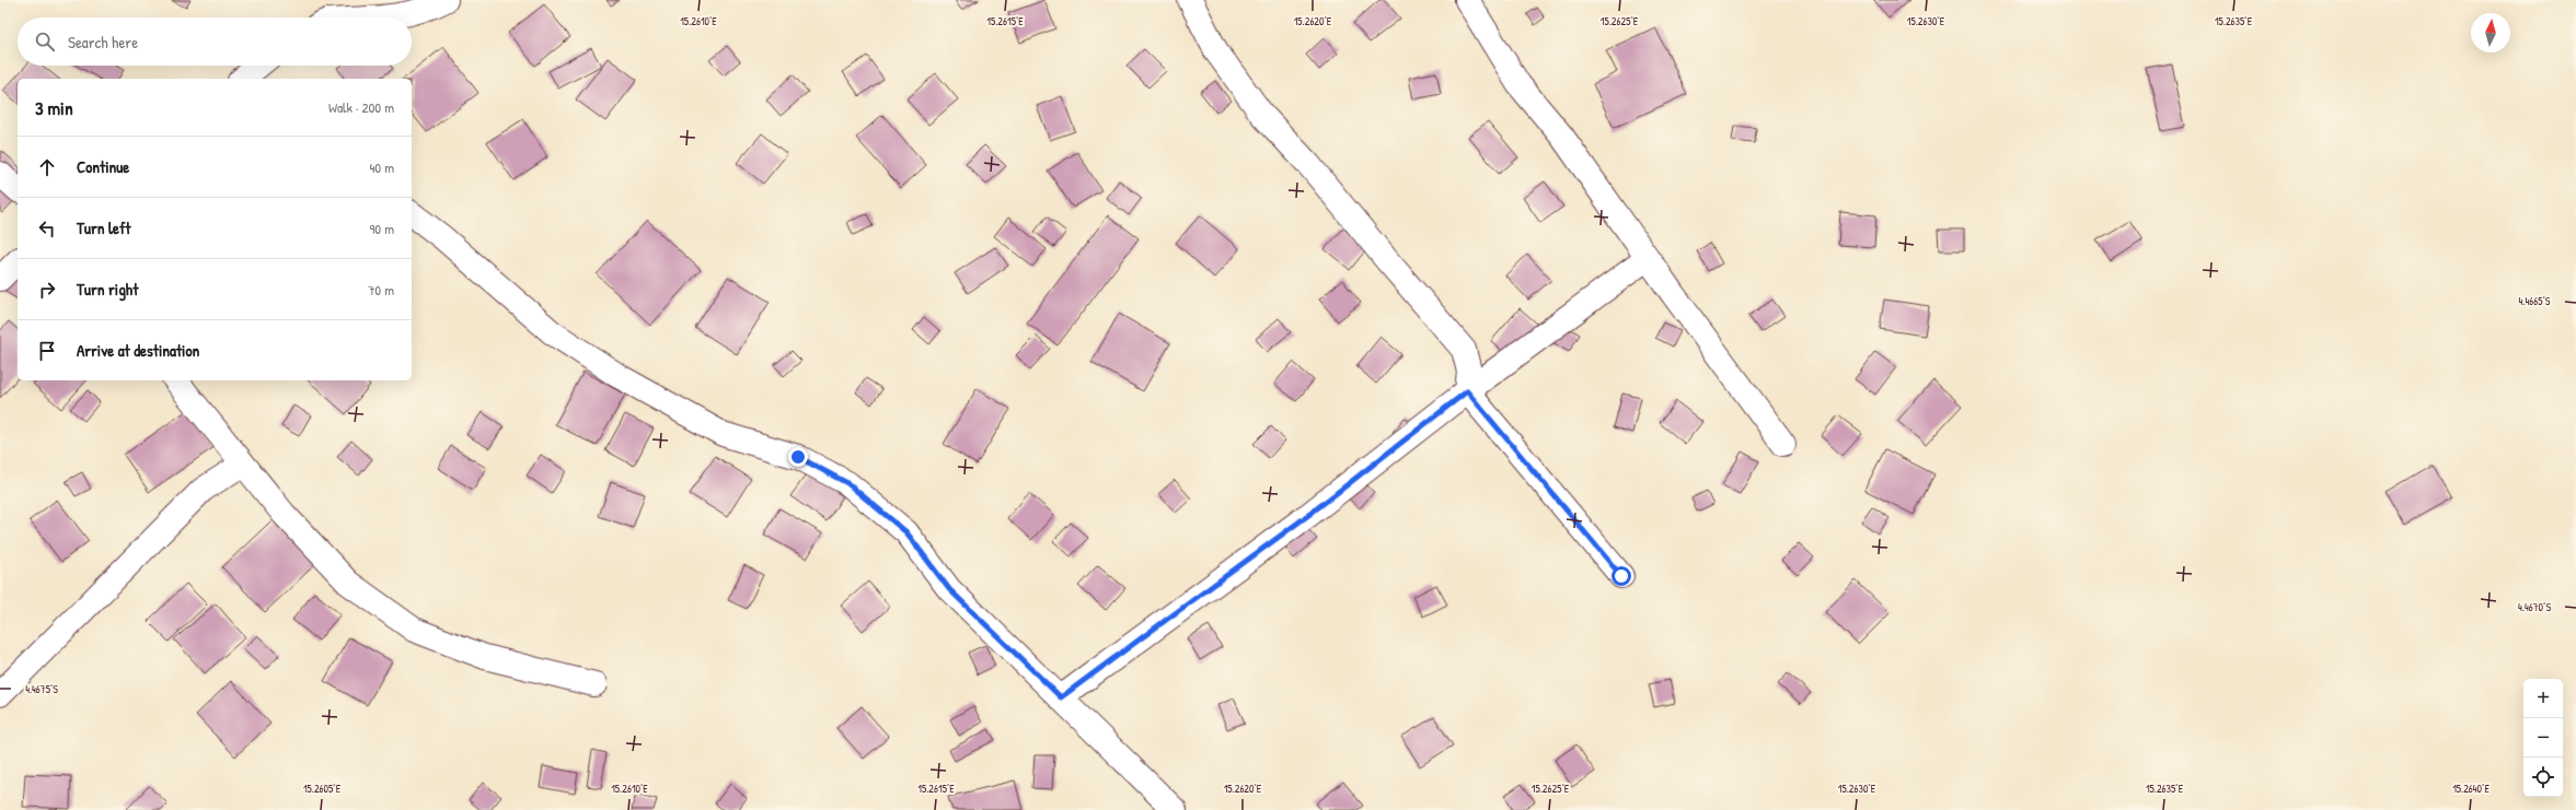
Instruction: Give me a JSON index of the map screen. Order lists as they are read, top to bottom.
{
  "north": "top",
  "page": {
    "search": "Search here",
    "heading": ["3 min", "Walk · 200 m"],
    "list": [
      ["Continue", "40 m"],
      ["Turn left", "90 m"],
      ["Turn right", "70 m"],
      "Arrive at destination"
    ],
    "map_buttons": ["+", "−"]
  },
  "coordinates": [
    "15.2610°E",
    "15.2615°E",
    "15.2620°E",
    "15.2625°E",
    "15.2630°E",
    "15.2635°E",
    "4.4665°S",
    "4.4670°S",
    "4.4675°S",
    "15.2605°E",
    "15.2640°E"
  ]
}
